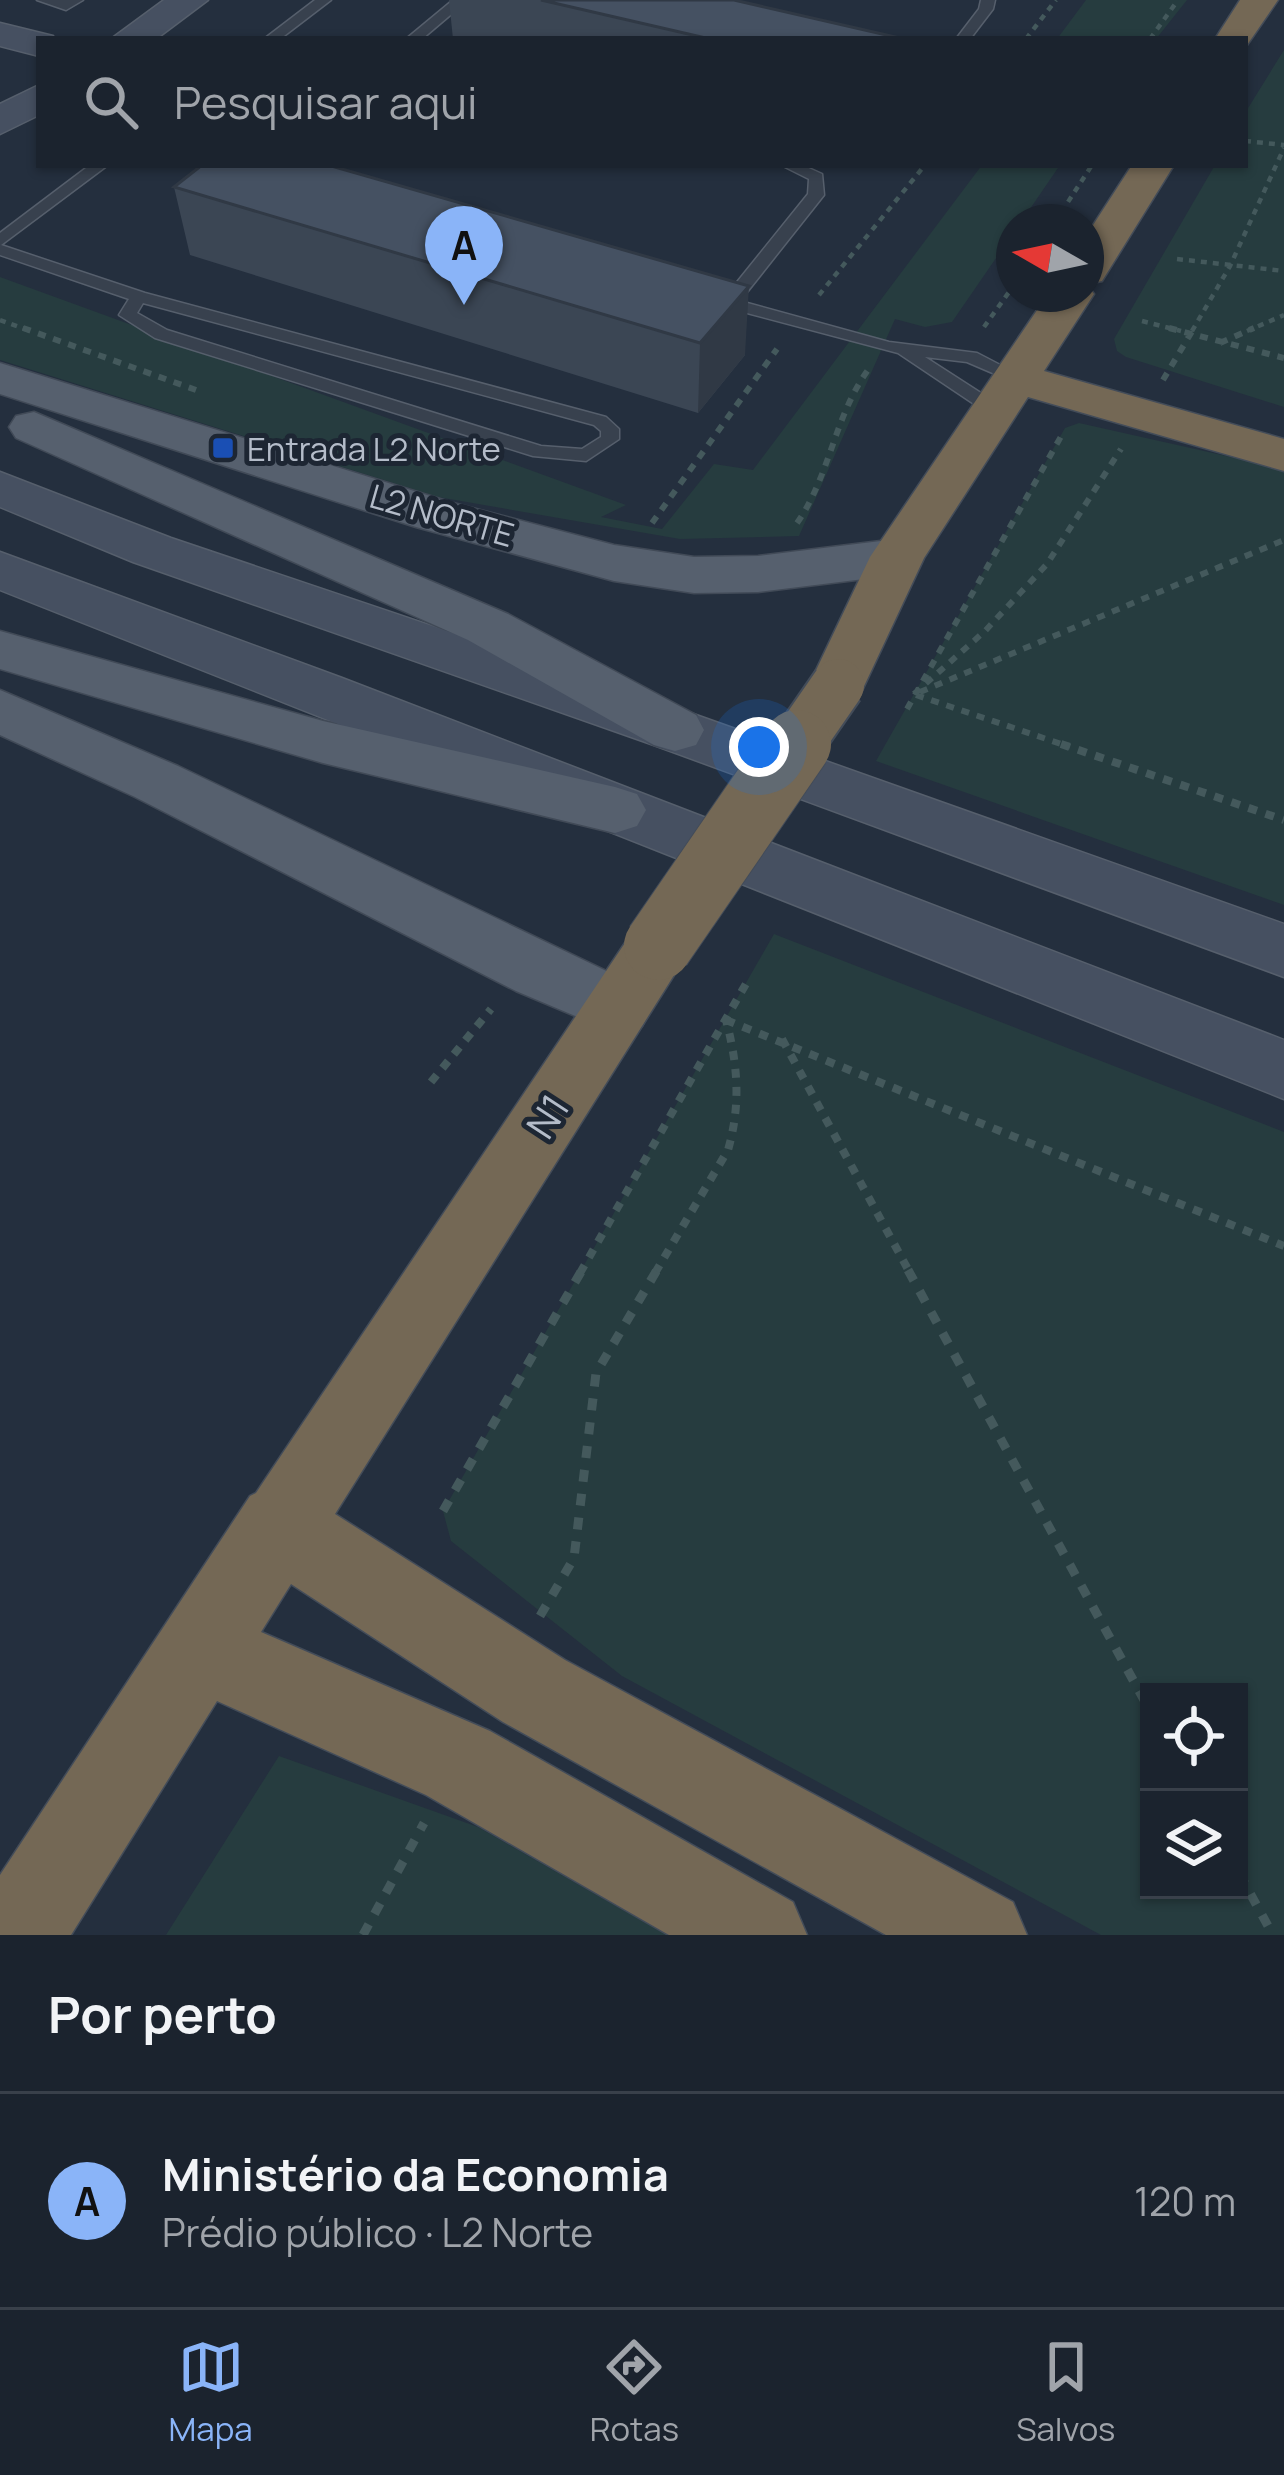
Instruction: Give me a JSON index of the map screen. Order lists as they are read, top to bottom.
{
  "streets": {
    "highway": ["N1"],
    "main road": ["L2 NORTE"]
  },
  "crossings": [
    ["L2 NORTE", "N1"]
  ],
  "places": {
    "transit": ["Entrada L2 Norte"]
  },
  "north": "left",
  "page": {
    "search": "Pesquisar aqui",
    "pins": "A",
    "heading": "Por perto",
    "list": [
      {
        "mark": "A",
        "name": "Ministério da Economia",
        "note": "Prédio público · L2 Norte",
        "value": "120 m"
      }
    ],
    "nav": ["Mapa", "Rotas", "Salvos"]
  }
}
